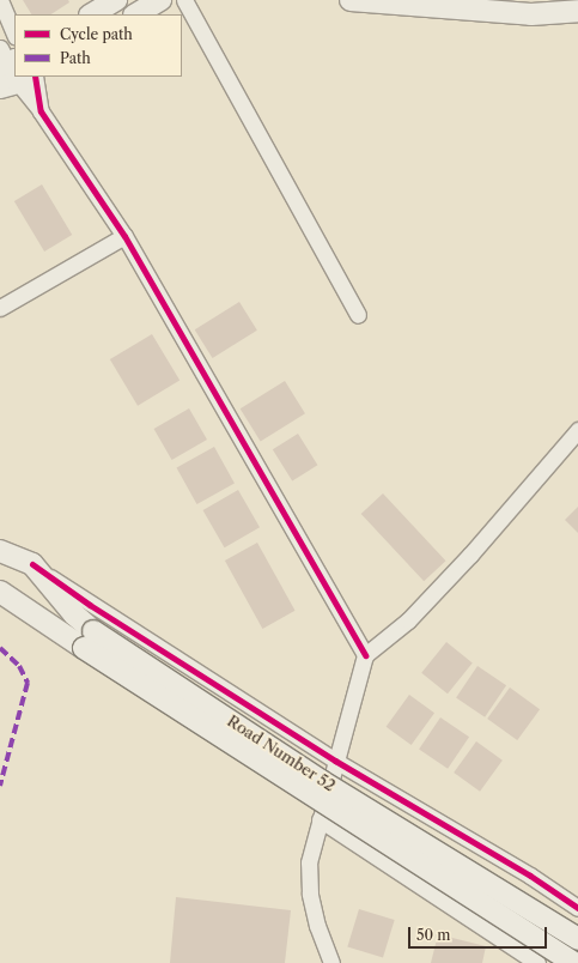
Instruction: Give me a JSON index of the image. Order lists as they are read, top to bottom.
{
  "streets": {
    "main road": ["Road Number 52"]
  },
  "legend": ["Cycle path", "Path"],
  "scale_bar": "50 m"
}
